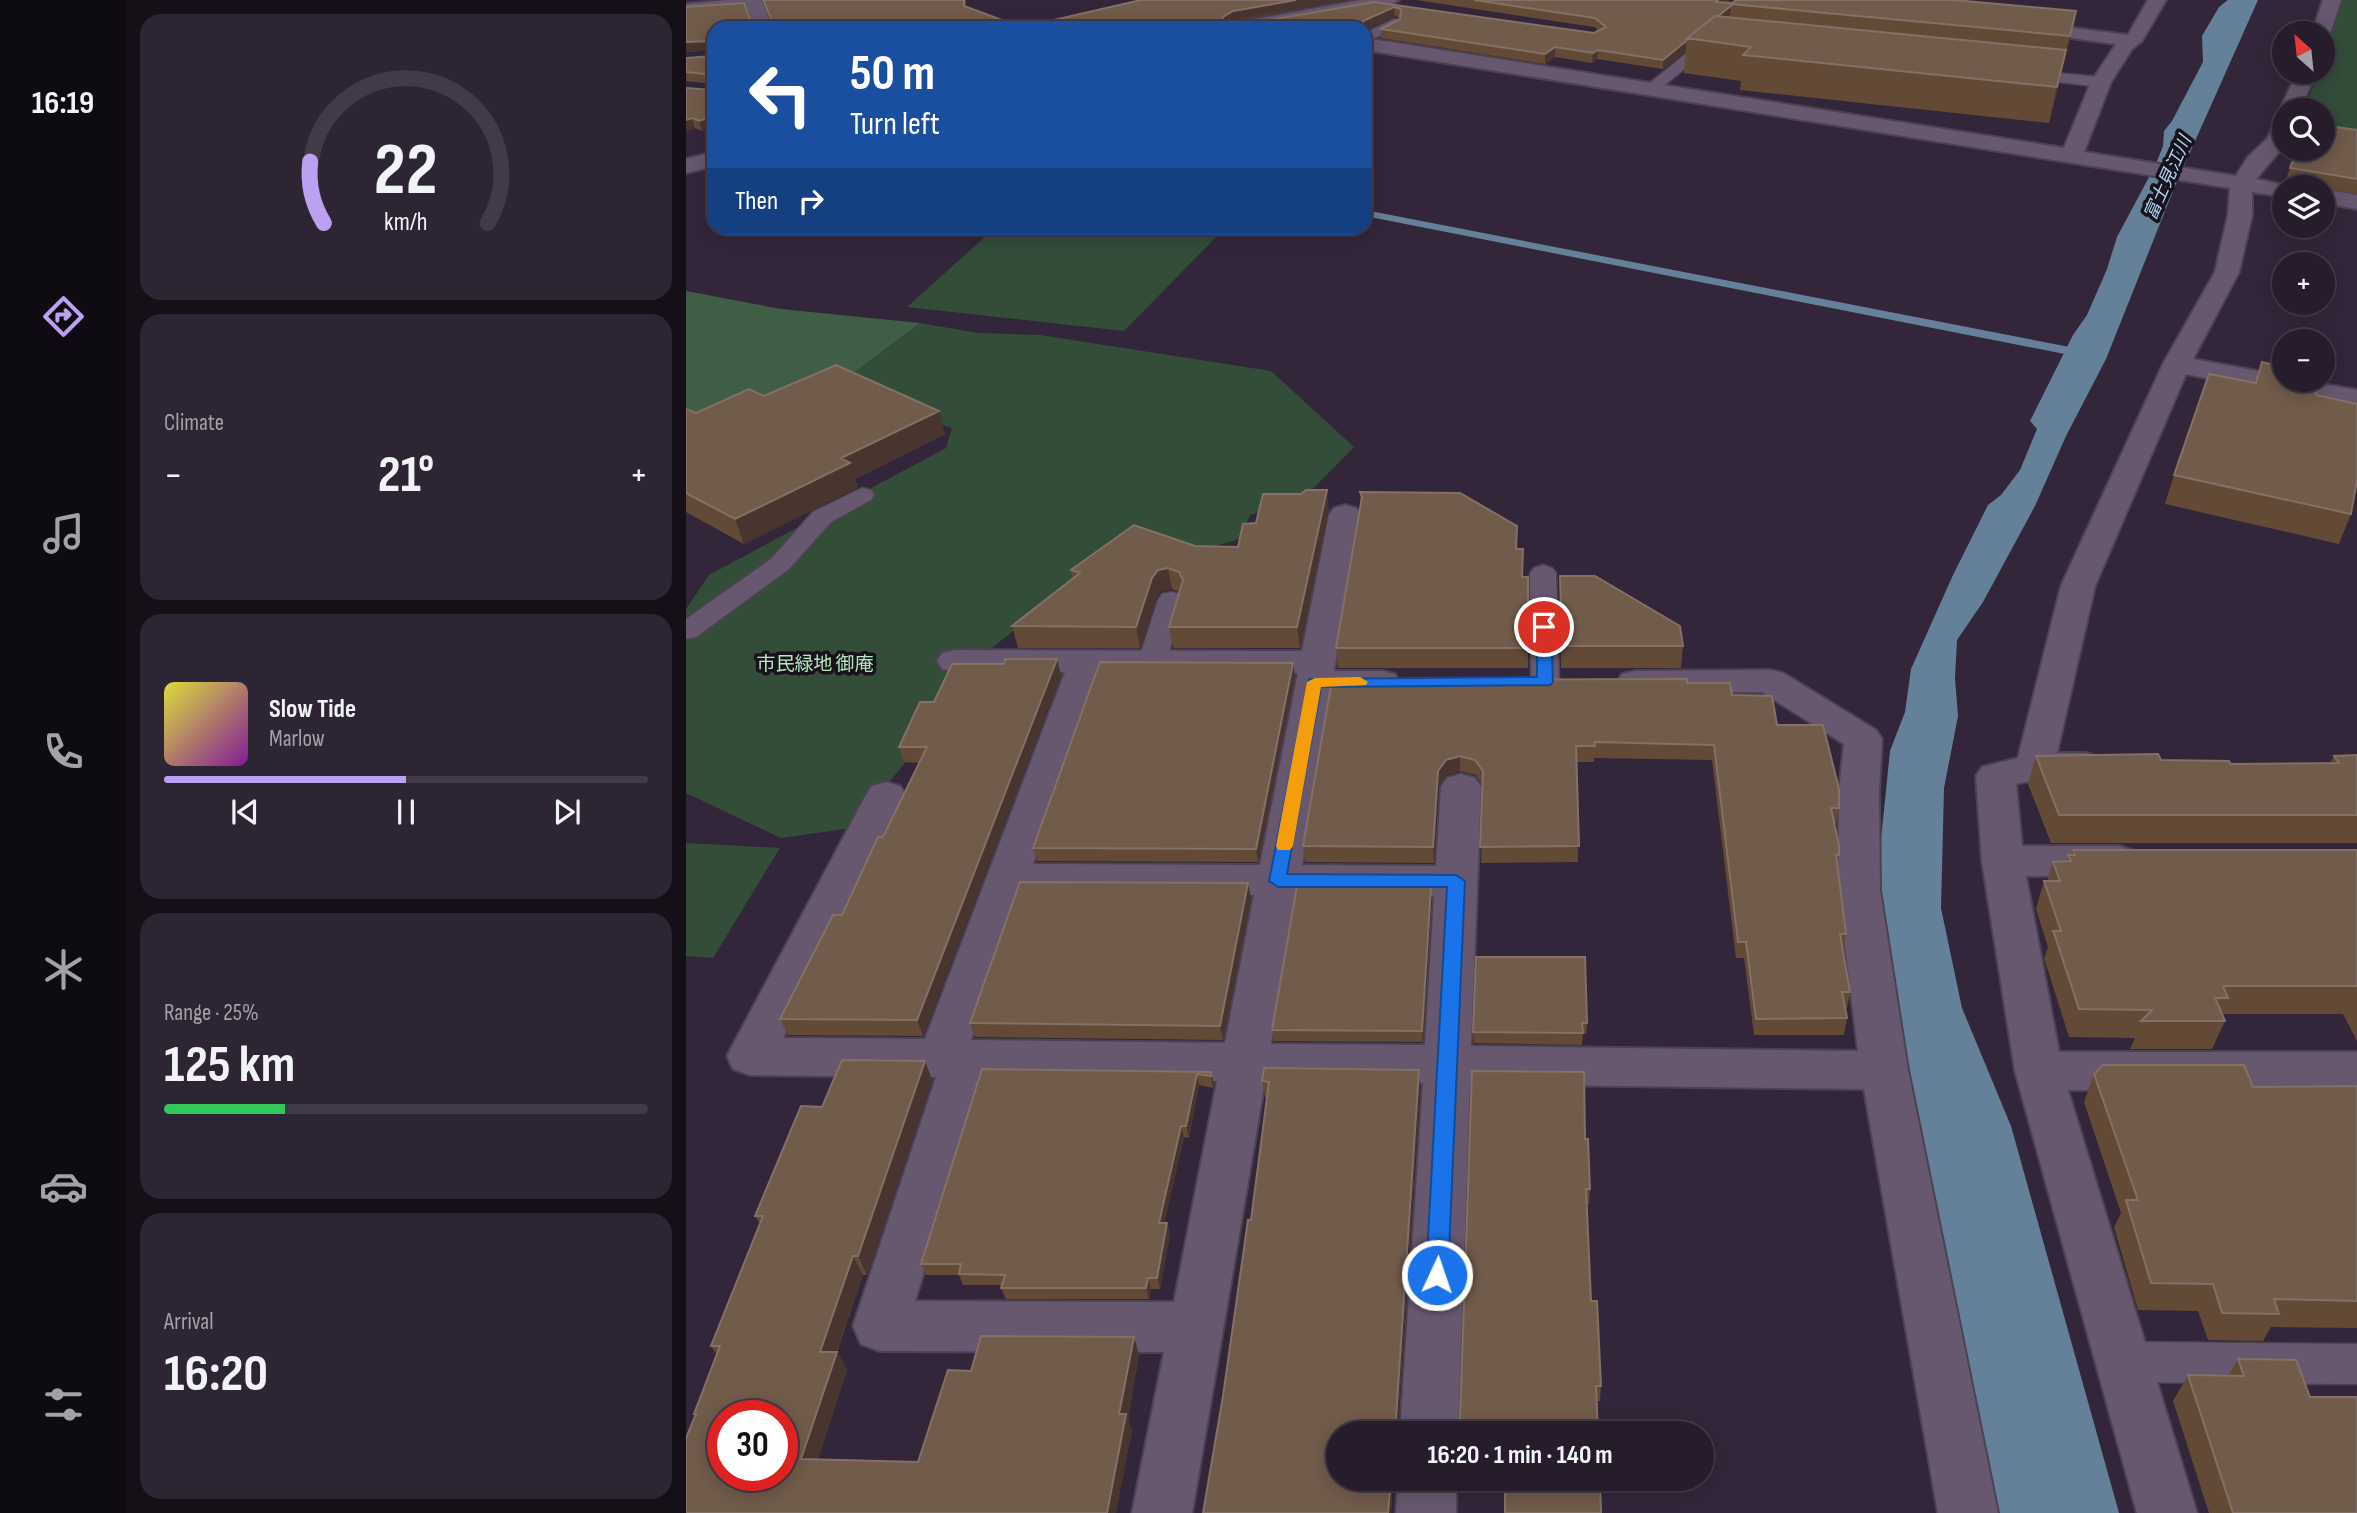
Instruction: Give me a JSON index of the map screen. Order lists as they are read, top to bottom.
{
  "water": ["富士見江川"],
  "parks": ["市民緑地 御庵"],
  "north": "top left",
  "page": {
    "tabs": "16:19",
    "map_buttons": ["+", "−"],
    "turn": ["50 m", "Turn left"],
    "then": "Then",
    "tile": [
      "Climate",
      ["Range · 25%", "125 km"],
      ["Arrival", "16:20"]
    ],
    "heat": ["−", "21°", "+"],
    "song": ["Slow Tide", "Marlow"],
    "limit": "30",
    "trip": "16:20 · 1 min · 140 m",
    "gauge": ["22", "km/h"]
  }
}
